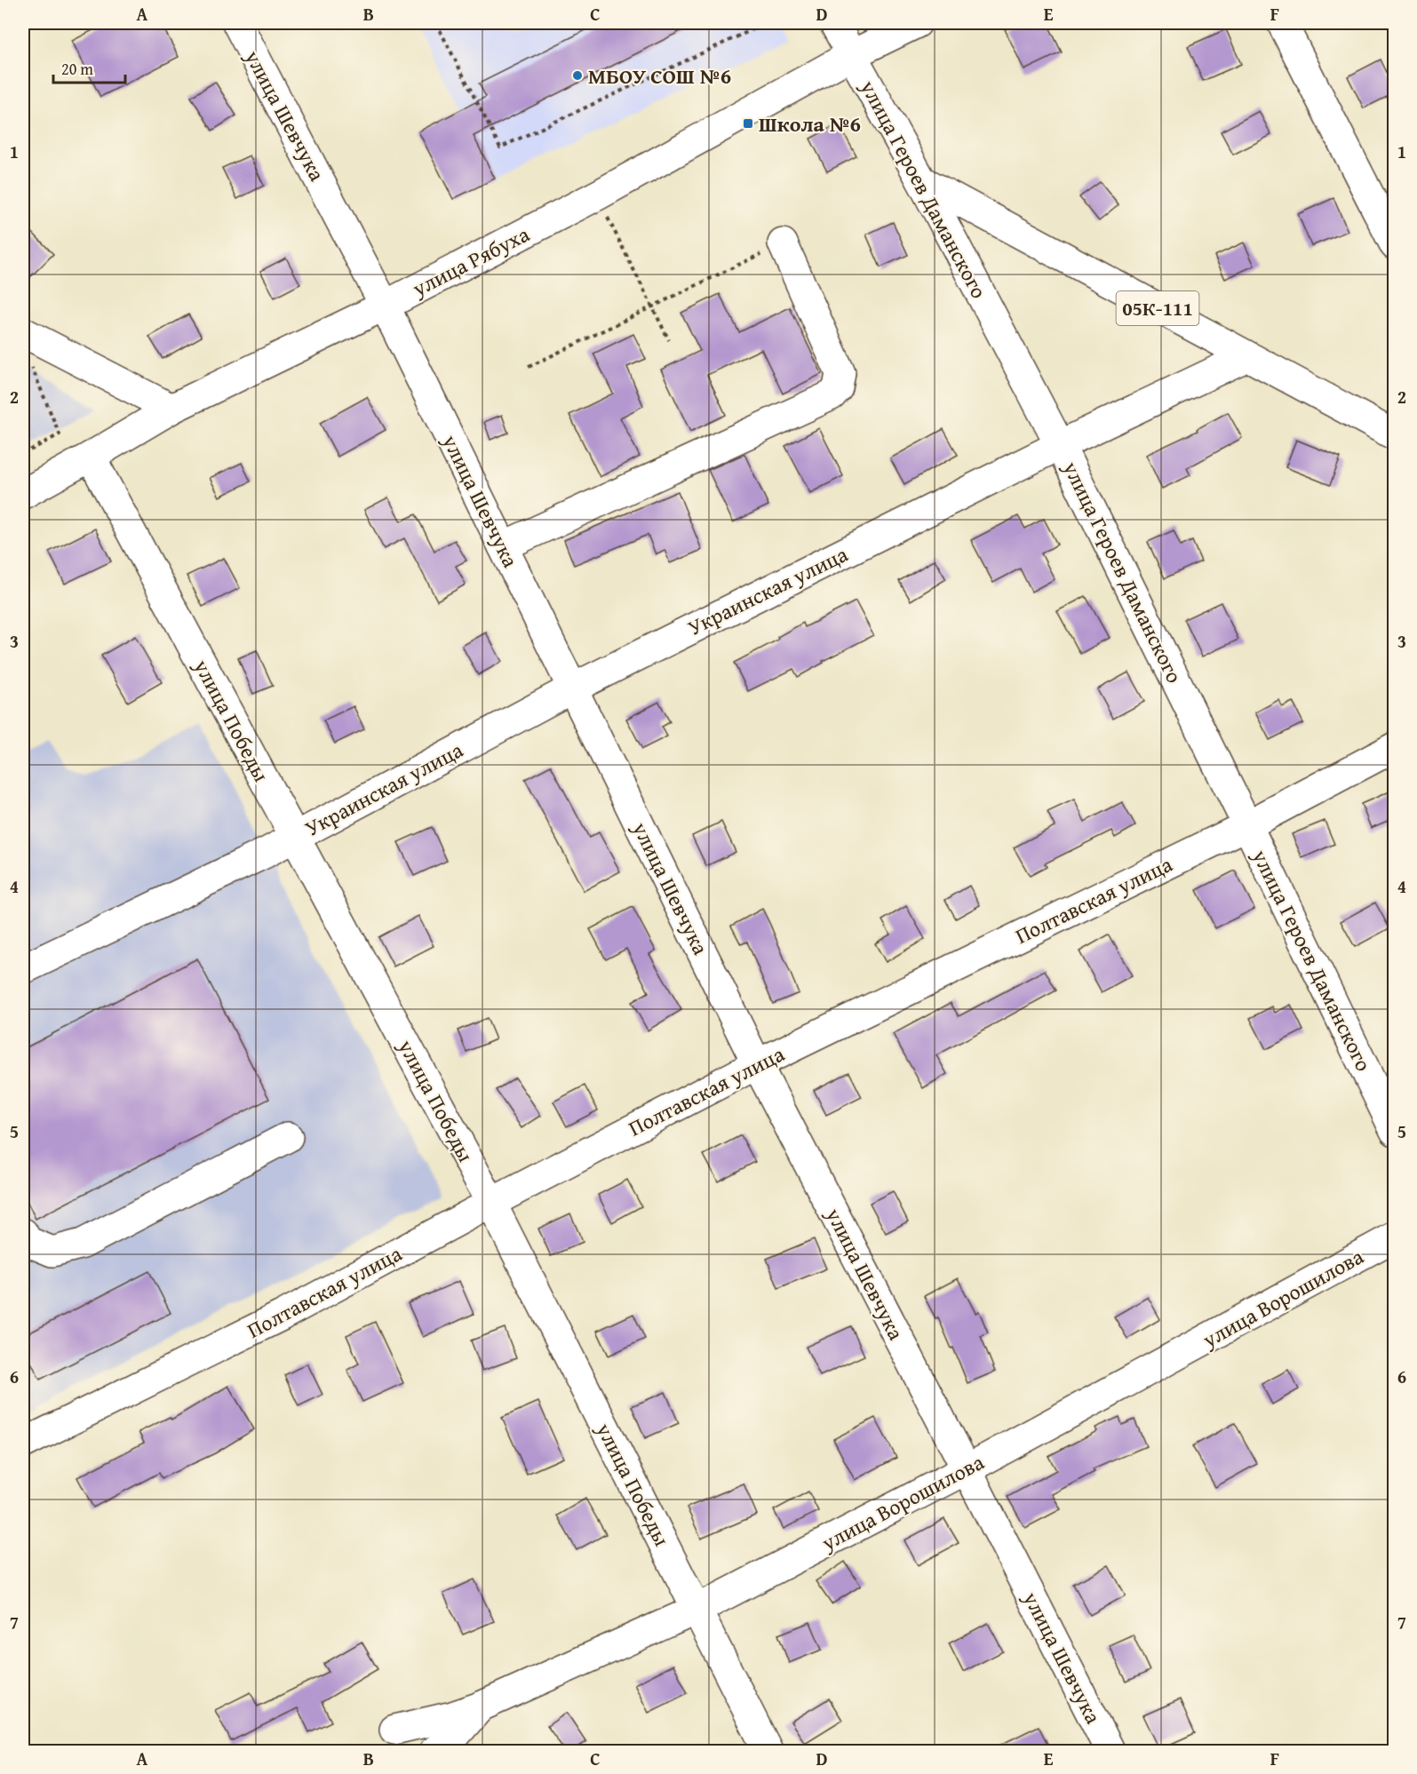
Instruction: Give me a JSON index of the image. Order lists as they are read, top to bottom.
{
  "streets": {
    "street": [
      "улица Шевчука",
      "улица Героев Даманского",
      "улица Рябуха",
      "05К-111",
      "Украинская улица",
      "улица Победы",
      "Полтавская улица",
      "улица Ворошилова"
    ]
  },
  "crossings": [
    ["улица Шевчука", "улица Рябуха"],
    ["улица Шевчука", "Украинская улица"],
    ["улица Шевчука", "Полтавская улица"],
    ["улица Шевчука", "улица Ворошилова"],
    ["улица Героев Даманского", "улица Рябуха"],
    ["улица Героев Даманского", "05К-111"],
    ["улица Героев Даманского", "Украинская улица"],
    ["улица Героев Даманского", "Полтавская улица"],
    ["улица Рябуха", "улица Победы"],
    ["05К-111", "Украинская улица"],
    ["Украинская улица", "улица Победы"],
    ["улица Победы", "Полтавская улица"],
    ["улица Победы", "улица Ворошилова"]
  ],
  "places": {
    "other": ["МБОУ СОШ №6"],
    "transit": ["Школа №6"]
  },
  "scale_bar": "20 m",
  "grid": {
    "columns": [
      "A",
      "B",
      "C",
      "D",
      "E",
      "F"
    ],
    "rows": [
      "1",
      "2",
      "3",
      "4",
      "5",
      "6",
      "7"
    ]
  }
}
